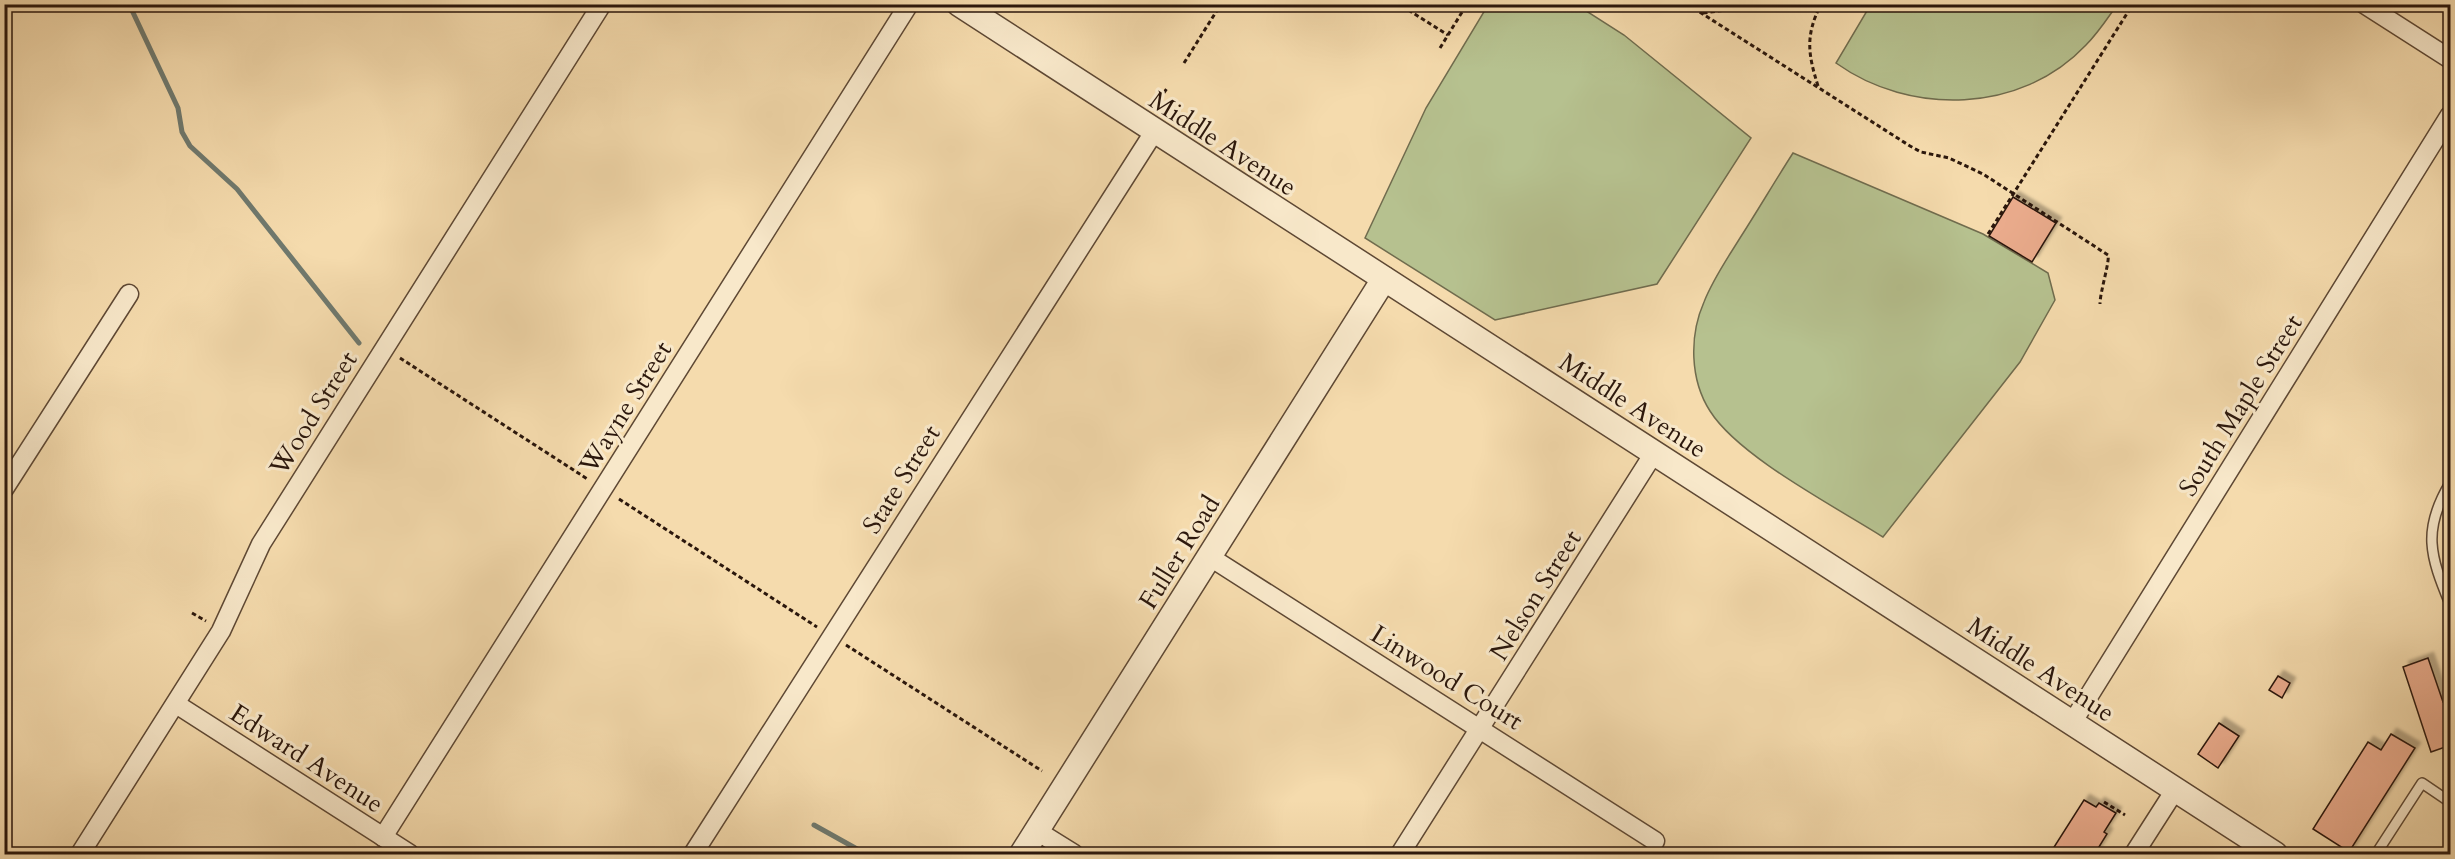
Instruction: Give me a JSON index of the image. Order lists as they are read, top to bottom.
{
  "streets": {
    "street": [
      "Middle Avenue",
      "South Maple Street",
      "Wayne Street",
      "Wood Street",
      "State Street",
      "Fuller Road",
      "Nelson Street",
      "Linwood Court",
      "Edward Avenue"
    ]
  },
  "crossings": [
    ["Middle Avenue", "South Maple Street"],
    ["Middle Avenue", "State Street"],
    ["Middle Avenue", "Fuller Road"],
    ["Middle Avenue", "Nelson Street"],
    ["Wayne Street", "Edward Avenue"],
    ["Wood Street", "Edward Avenue"],
    ["Fuller Road", "Linwood Court"],
    ["Nelson Street", "Linwood Court"]
  ]
}
